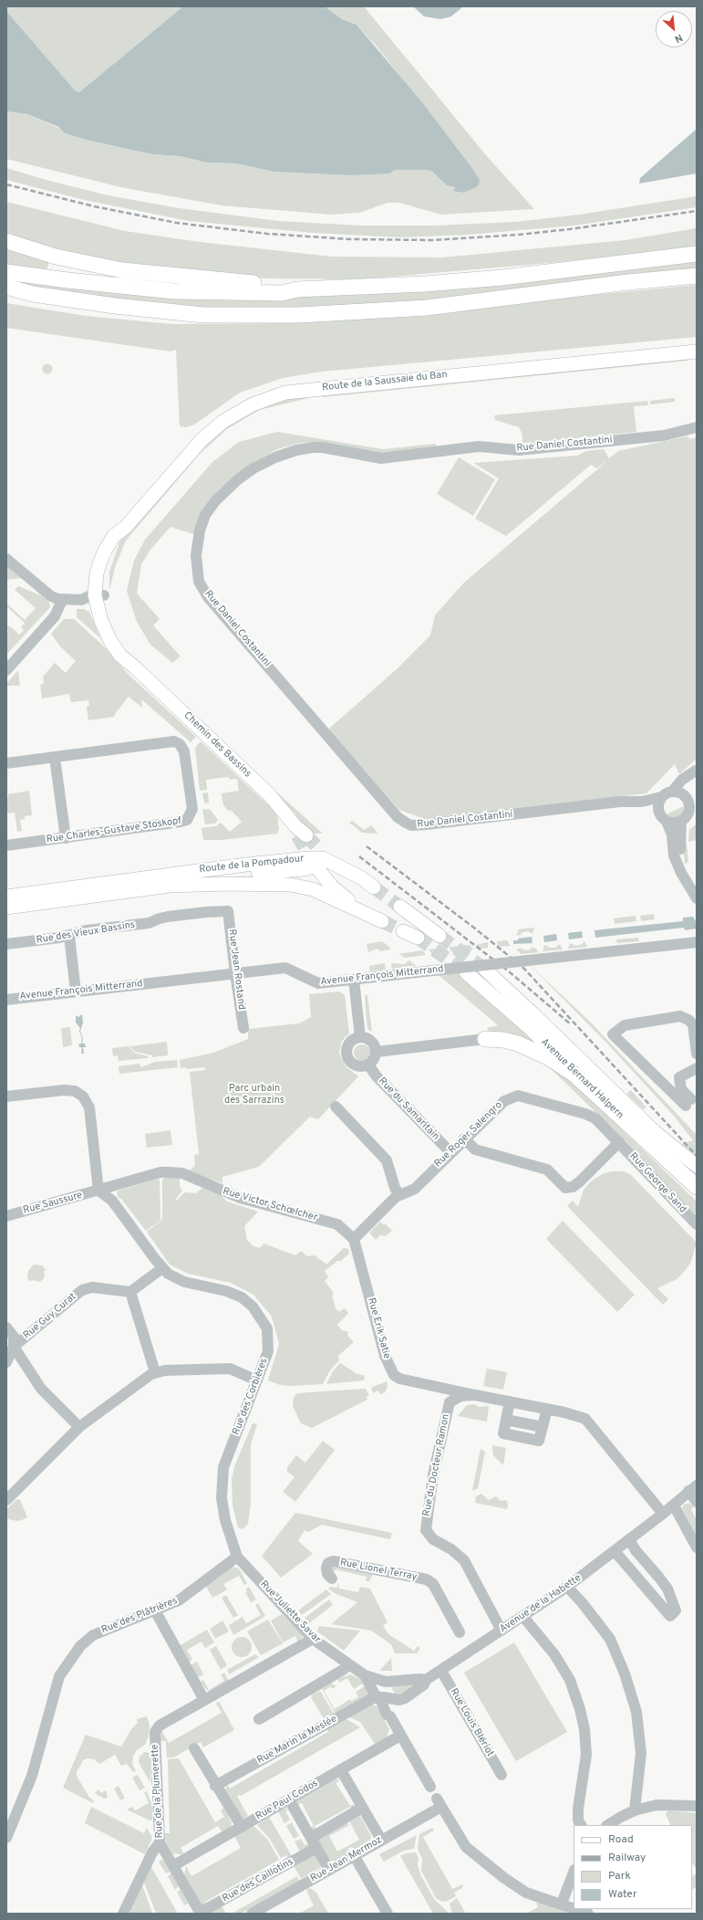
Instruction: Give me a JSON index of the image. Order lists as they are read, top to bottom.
{
  "streets": {
    "highway": ["Avenue Bernard Halpern"],
    "main road": ["Route de la Saussaie du Ban", "Chemin des Bassins", "Route de la Pompadour"],
    "street": [
      "Rue Daniel Costantini",
      "Rue Charles-Gustave Stoskopf",
      "Rue des Vieux Bassins",
      "Rue Jean Rostand",
      "Avenue François Mitterrand",
      "Rue du Samaritain",
      "Rue Roger Salengro",
      "Rue George Sand",
      "Rue Saussure",
      "Rue Victor Schœlcher",
      "Rue Guy Curat",
      "Rue Erik Satie",
      "Rue des Corbières",
      "Rue du Docteur Ramon",
      "Rue Lionel Terray",
      "Avenue de la Habette",
      "Rue Juliette Savar",
      "Rue des Plâtrières",
      "Rue Louis Blériot",
      "Rue Marin la Meslée",
      "Rue de la Plumerette",
      "Rue Paul Codos",
      "Rue Jean Mermoz",
      "Rue des Caillotins"
    ]
  },
  "crossings": [
    ["Route de la Saussaie du Ban", "Chemin des Bassins"],
    ["Rue des Vieux Bassins", "Rue Jean Rostand"],
    ["Rue Jean Rostand", "Avenue François Mitterrand"],
    ["Rue du Samaritain", "Rue Roger Salengro"],
    ["Rue Roger Salengro", "Rue George Sand"],
    ["Rue Roger Salengro", "Rue Victor Schœlcher"],
    ["Rue Roger Salengro", "Rue Erik Satie"],
    ["Rue Saussure", "Rue Victor Schœlcher"],
    ["Rue Saussure", "Rue des Corbières"],
    ["Rue Victor Schœlcher", "Rue Erik Satie"],
    ["Rue Victor Schœlcher", "Rue des Corbières"],
    ["Rue Erik Satie", "Rue du Docteur Ramon"],
    ["Rue des Corbières", "Rue Juliette Savar"],
    ["Rue des Corbières", "Rue des Plâtrières"],
    ["Rue du Docteur Ramon", "Avenue de la Habette"],
    ["Avenue de la Habette", "Rue Louis Blériot"],
    ["Rue Juliette Savar", "Rue des Plâtrières"],
    ["Rue Juliette Savar", "Rue Marin la Meslée"],
    ["Rue Juliette Savar", "Rue de la Plumerette"],
    ["Rue Juliette Savar", "Rue Paul Codos"],
    ["Rue de la Plumerette", "Rue Paul Codos"],
    ["Rue de la Plumerette", "Rue des Caillotins"]
  ],
  "parks": ["Parc urbain des Sarrazins"],
  "legend": [
    "Road",
    "Railway",
    "Park",
    "Water"
  ],
  "north": "bottom right"
}
